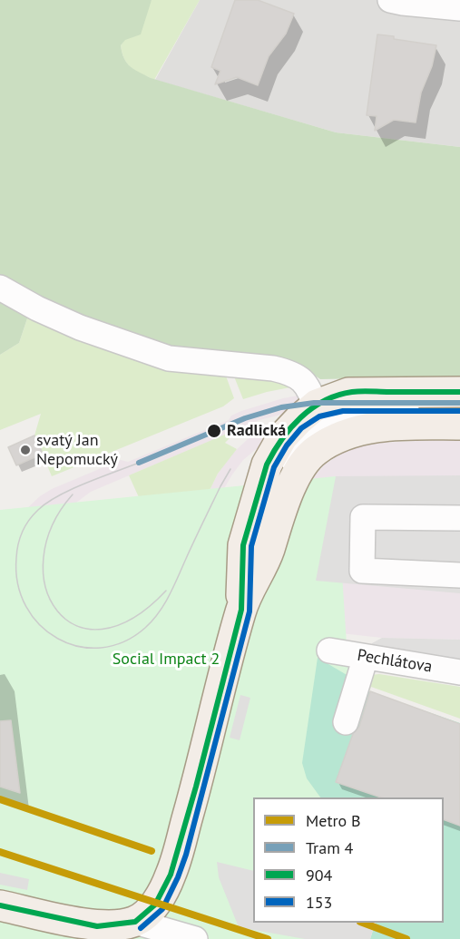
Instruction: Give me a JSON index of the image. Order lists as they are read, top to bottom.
{
  "streets": {
    "street": ["Pechlátova"]
  },
  "parks": ["Social Impact 2"],
  "places": ["Radlická", "svatý Jan Nepomucký"],
  "lines": [
    "transit line 904",
    "tram line 4",
    "transit line 153",
    "metro line B"
  ],
  "legend": [
    "Metro B",
    "Tram 4",
    "904",
    "153"
  ]
}
